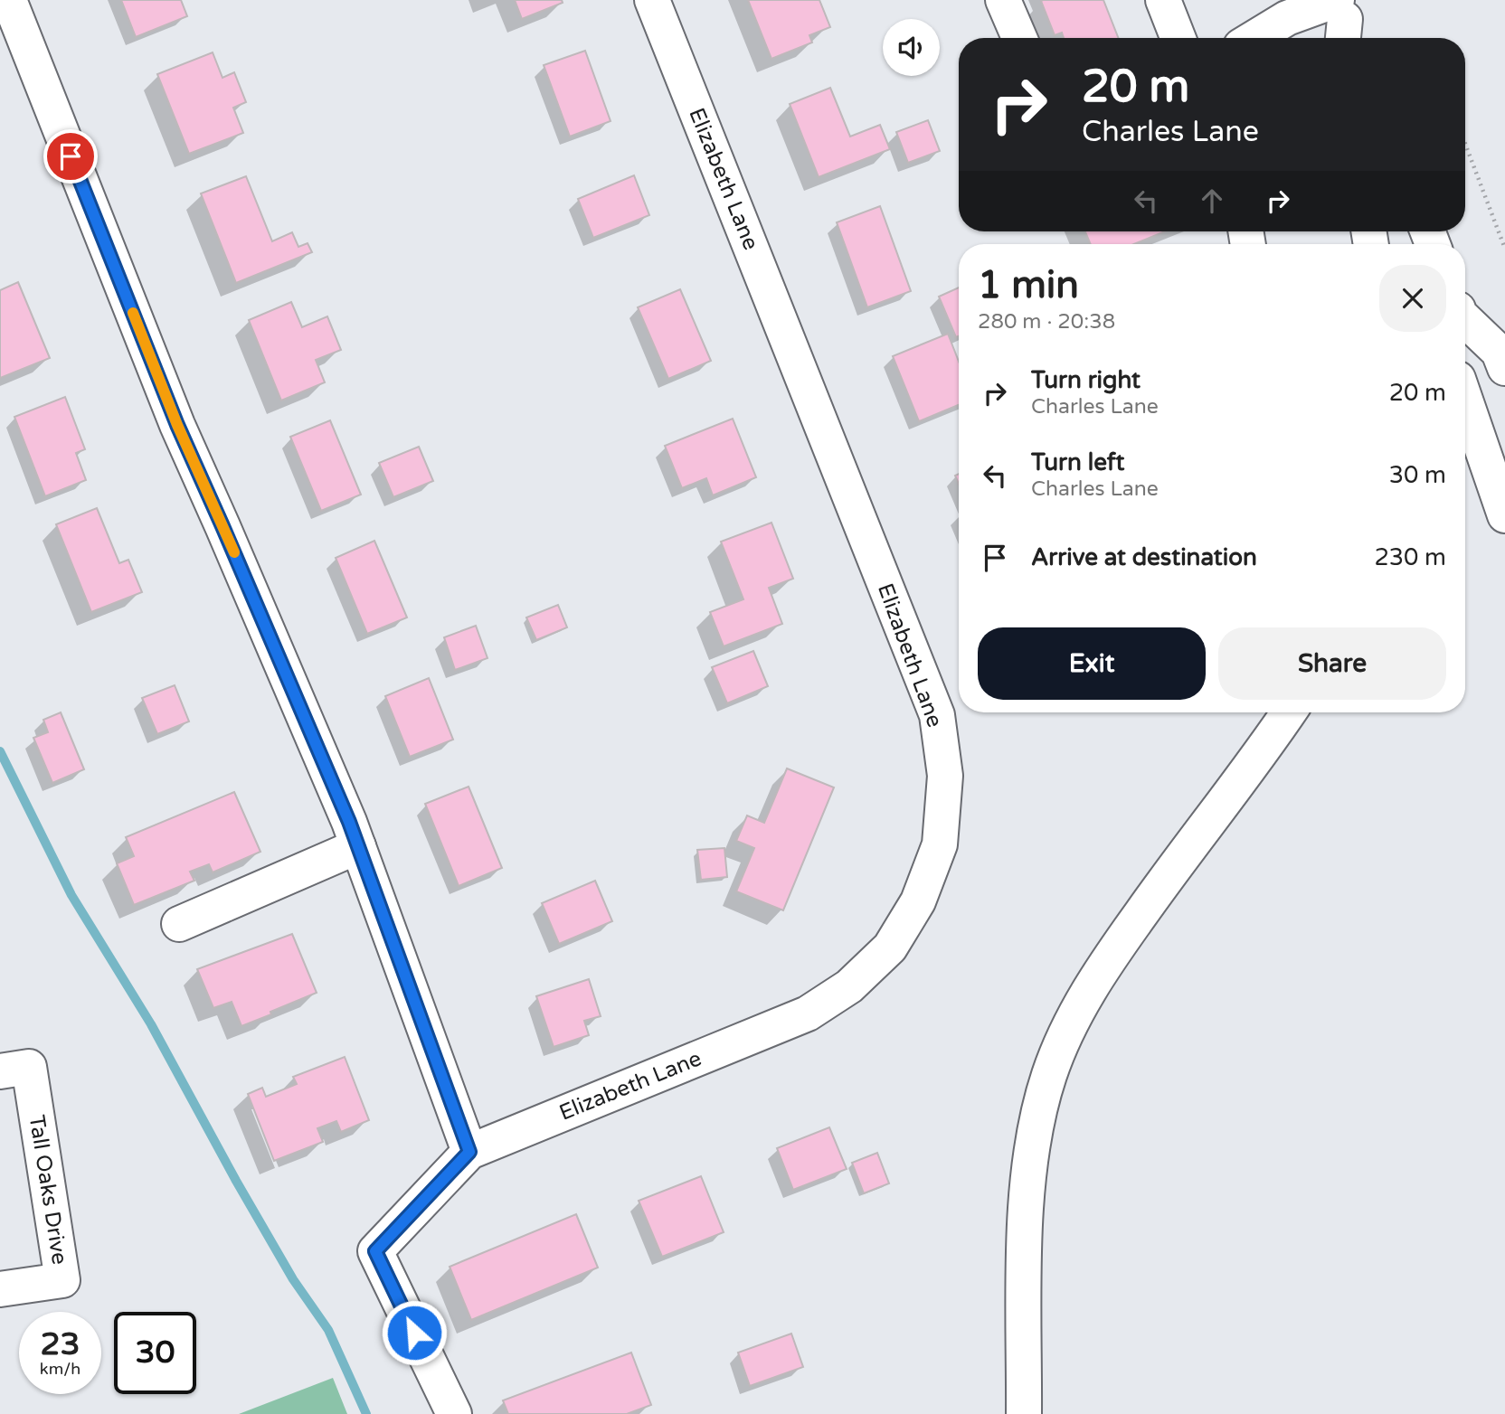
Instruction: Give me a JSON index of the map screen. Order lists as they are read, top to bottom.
{
  "streets": {
    "main road": ["Elizabeth Lane", "Tall Oaks Drive"]
  },
  "page": {
    "turn": ["20 m", "Charles Lane"],
    "heading": ["1 min", "280 m · 20:38"],
    "list": [
      {
        "name": "Turn right",
        "note": "Charles Lane",
        "value": "20 m"
      },
      {
        "name": "Turn left",
        "note": "Charles Lane",
        "value": "30 m"
      },
      {
        "name": "Arrive at destination",
        "value": "230 m"
      }
    ],
    "buttons": ["Exit", "Share"],
    "speed": "23 km/h",
    "limit": "30"
  }
}
